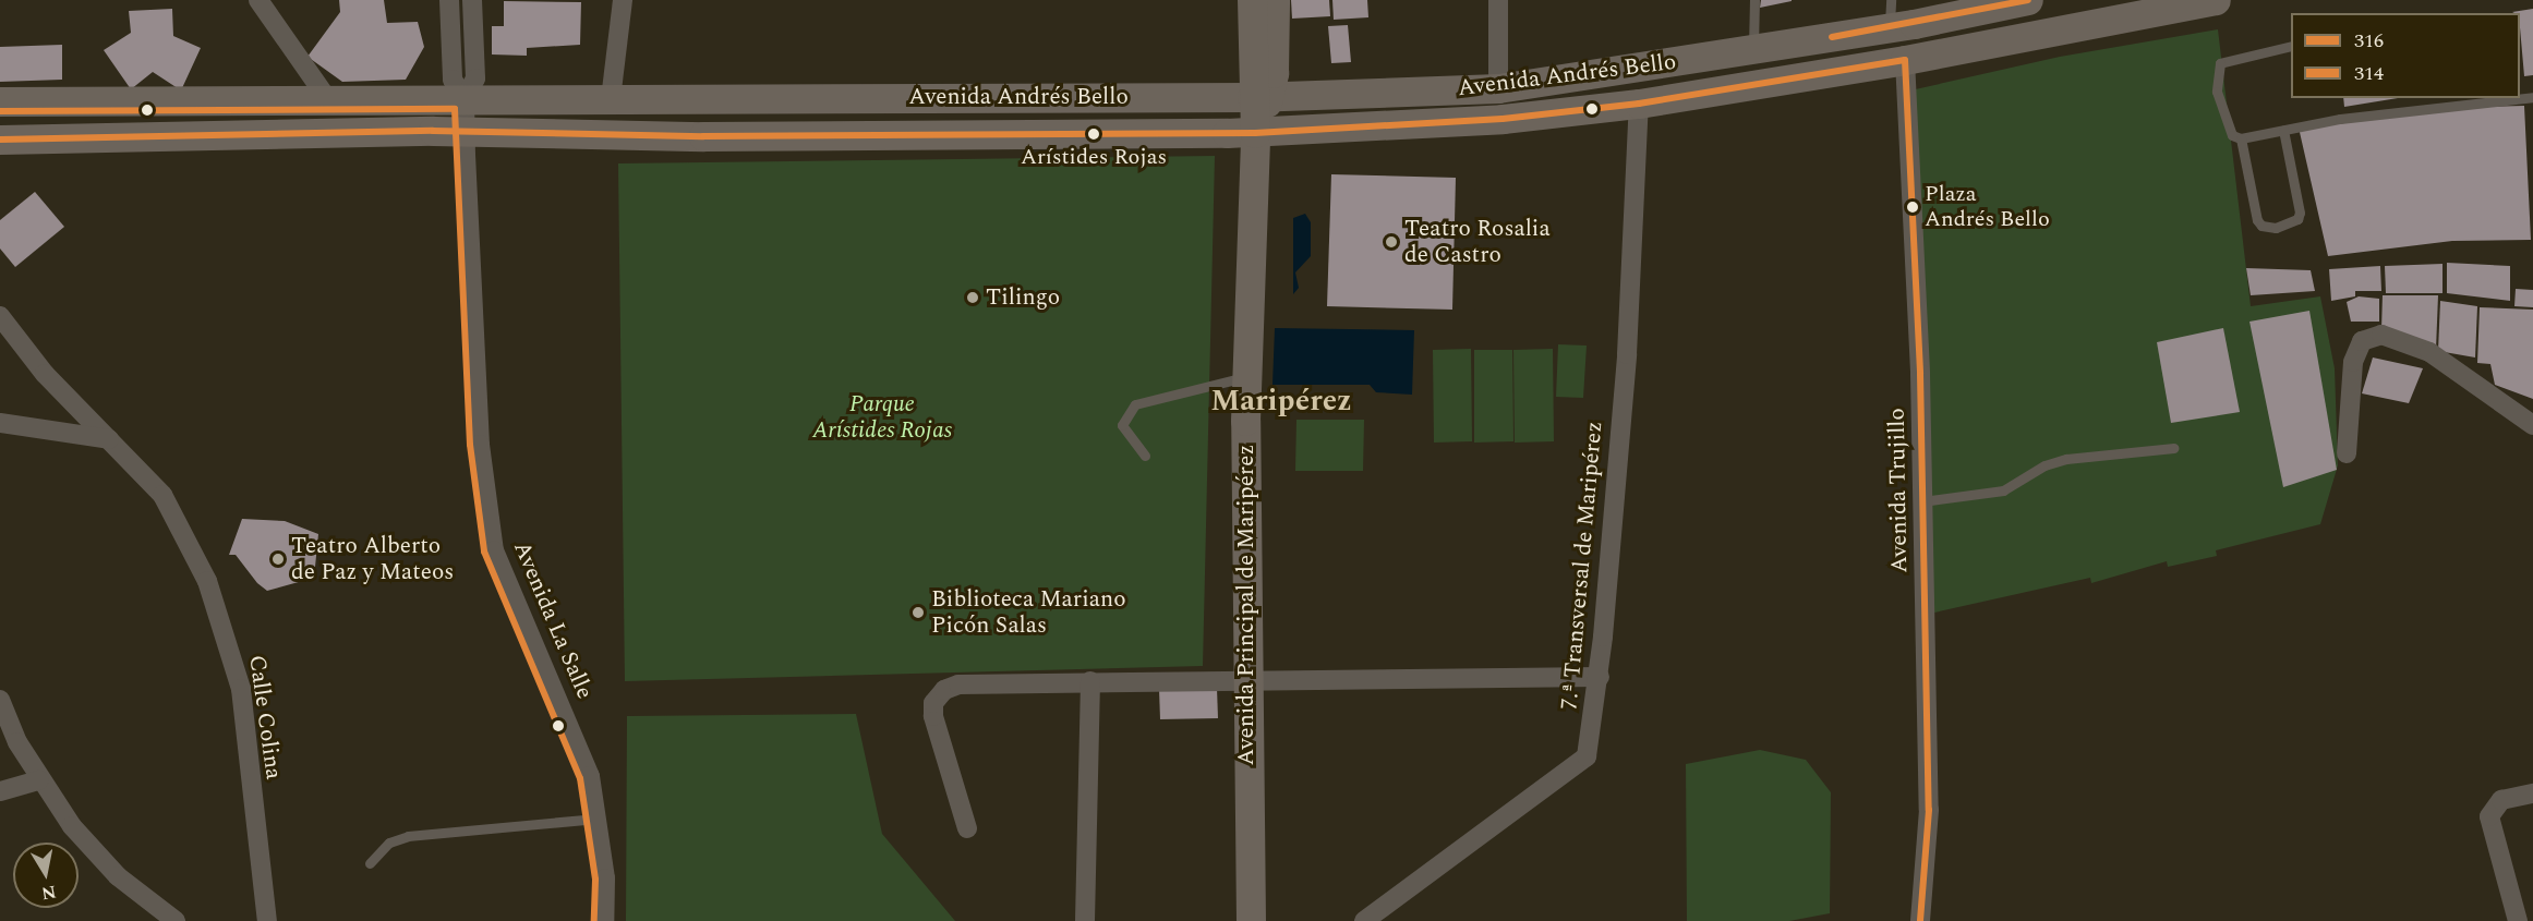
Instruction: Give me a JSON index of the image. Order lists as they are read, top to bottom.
{
  "streets": {
    "street": [
      "Avenida Andrés Bello",
      "Avenida Trujillo",
      "7.ª Transversal de Maripérez",
      "Avenida Principal de Maripérez",
      "Avenida La Salle",
      "Calle Colina"
    ]
  },
  "crossings": [
    ["Avenida Andrés Bello", "Avenida Trujillo"],
    ["Avenida Andrés Bello", "7.ª Transversal de Maripérez"],
    ["Avenida Andrés Bello", "Avenida Principal de Maripérez"],
    ["Avenida Andrés Bello", "Avenida La Salle"]
  ],
  "districts": ["Maripérez"],
  "parks": ["Parque Arístides Rojas"],
  "places": [
    "Arístides Rojas",
    "Plaza Andrés Bello",
    "Teatro Rosalia de Castro",
    "Tilingo",
    "Teatro Alberto de Paz y Mateos",
    "Biblioteca Mariano Picón Salas"
  ],
  "lines": ["transit line 316", "transit line 314"],
  "legend": ["316", "314"],
  "north": "bottom"
}
